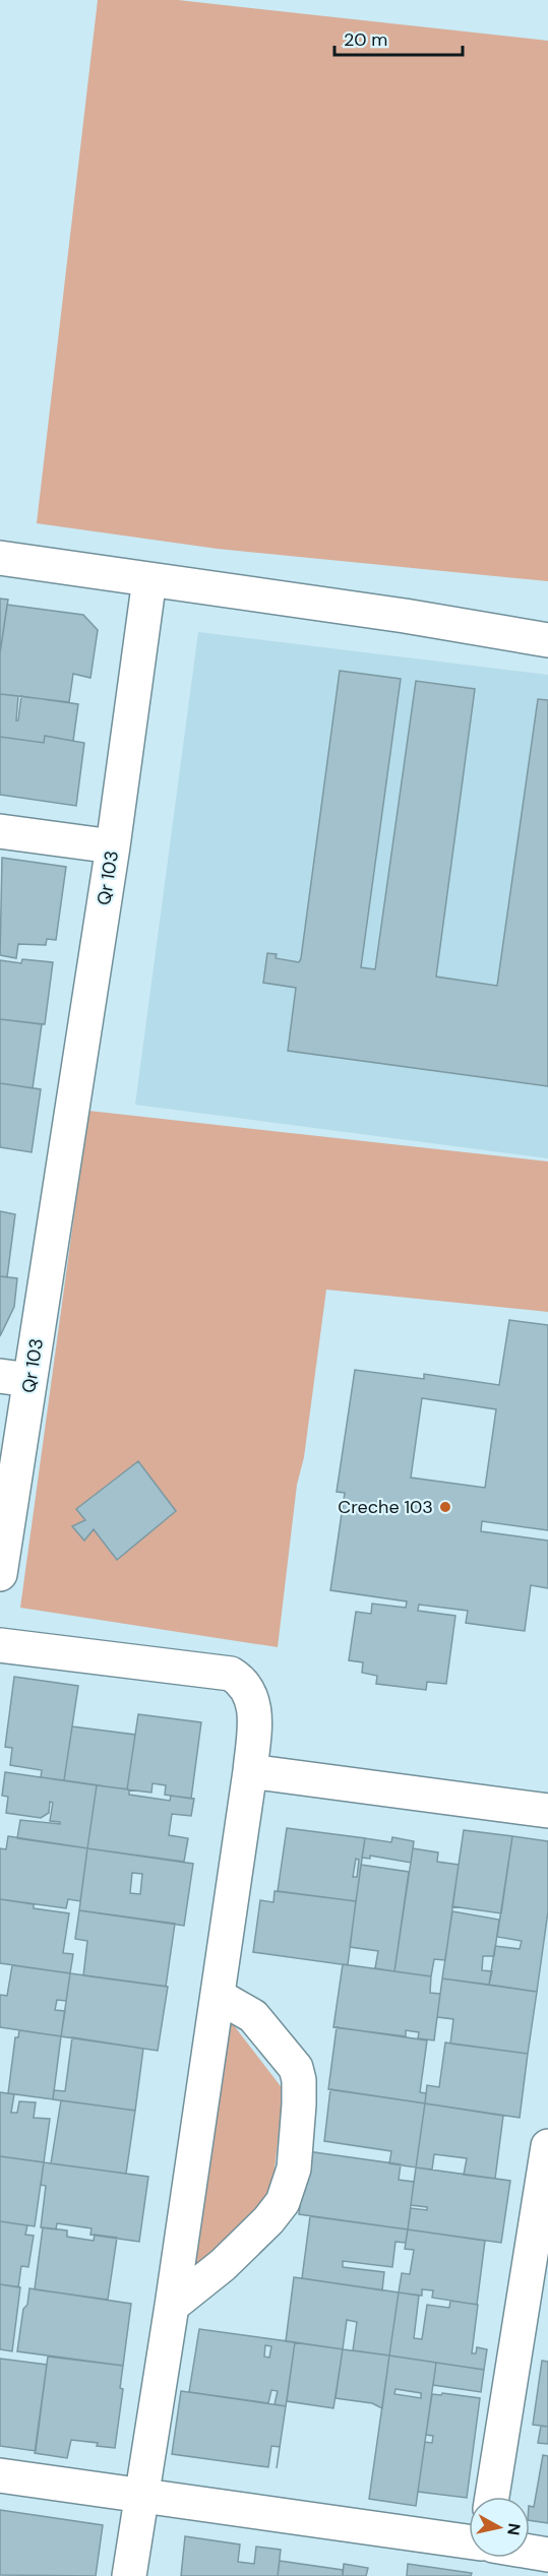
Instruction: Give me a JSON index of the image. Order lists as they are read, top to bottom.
{
  "streets": {
    "street": ["Qr 103"]
  },
  "places": ["Creche 103"],
  "scale_bar": "20 m",
  "north": "right"
}
